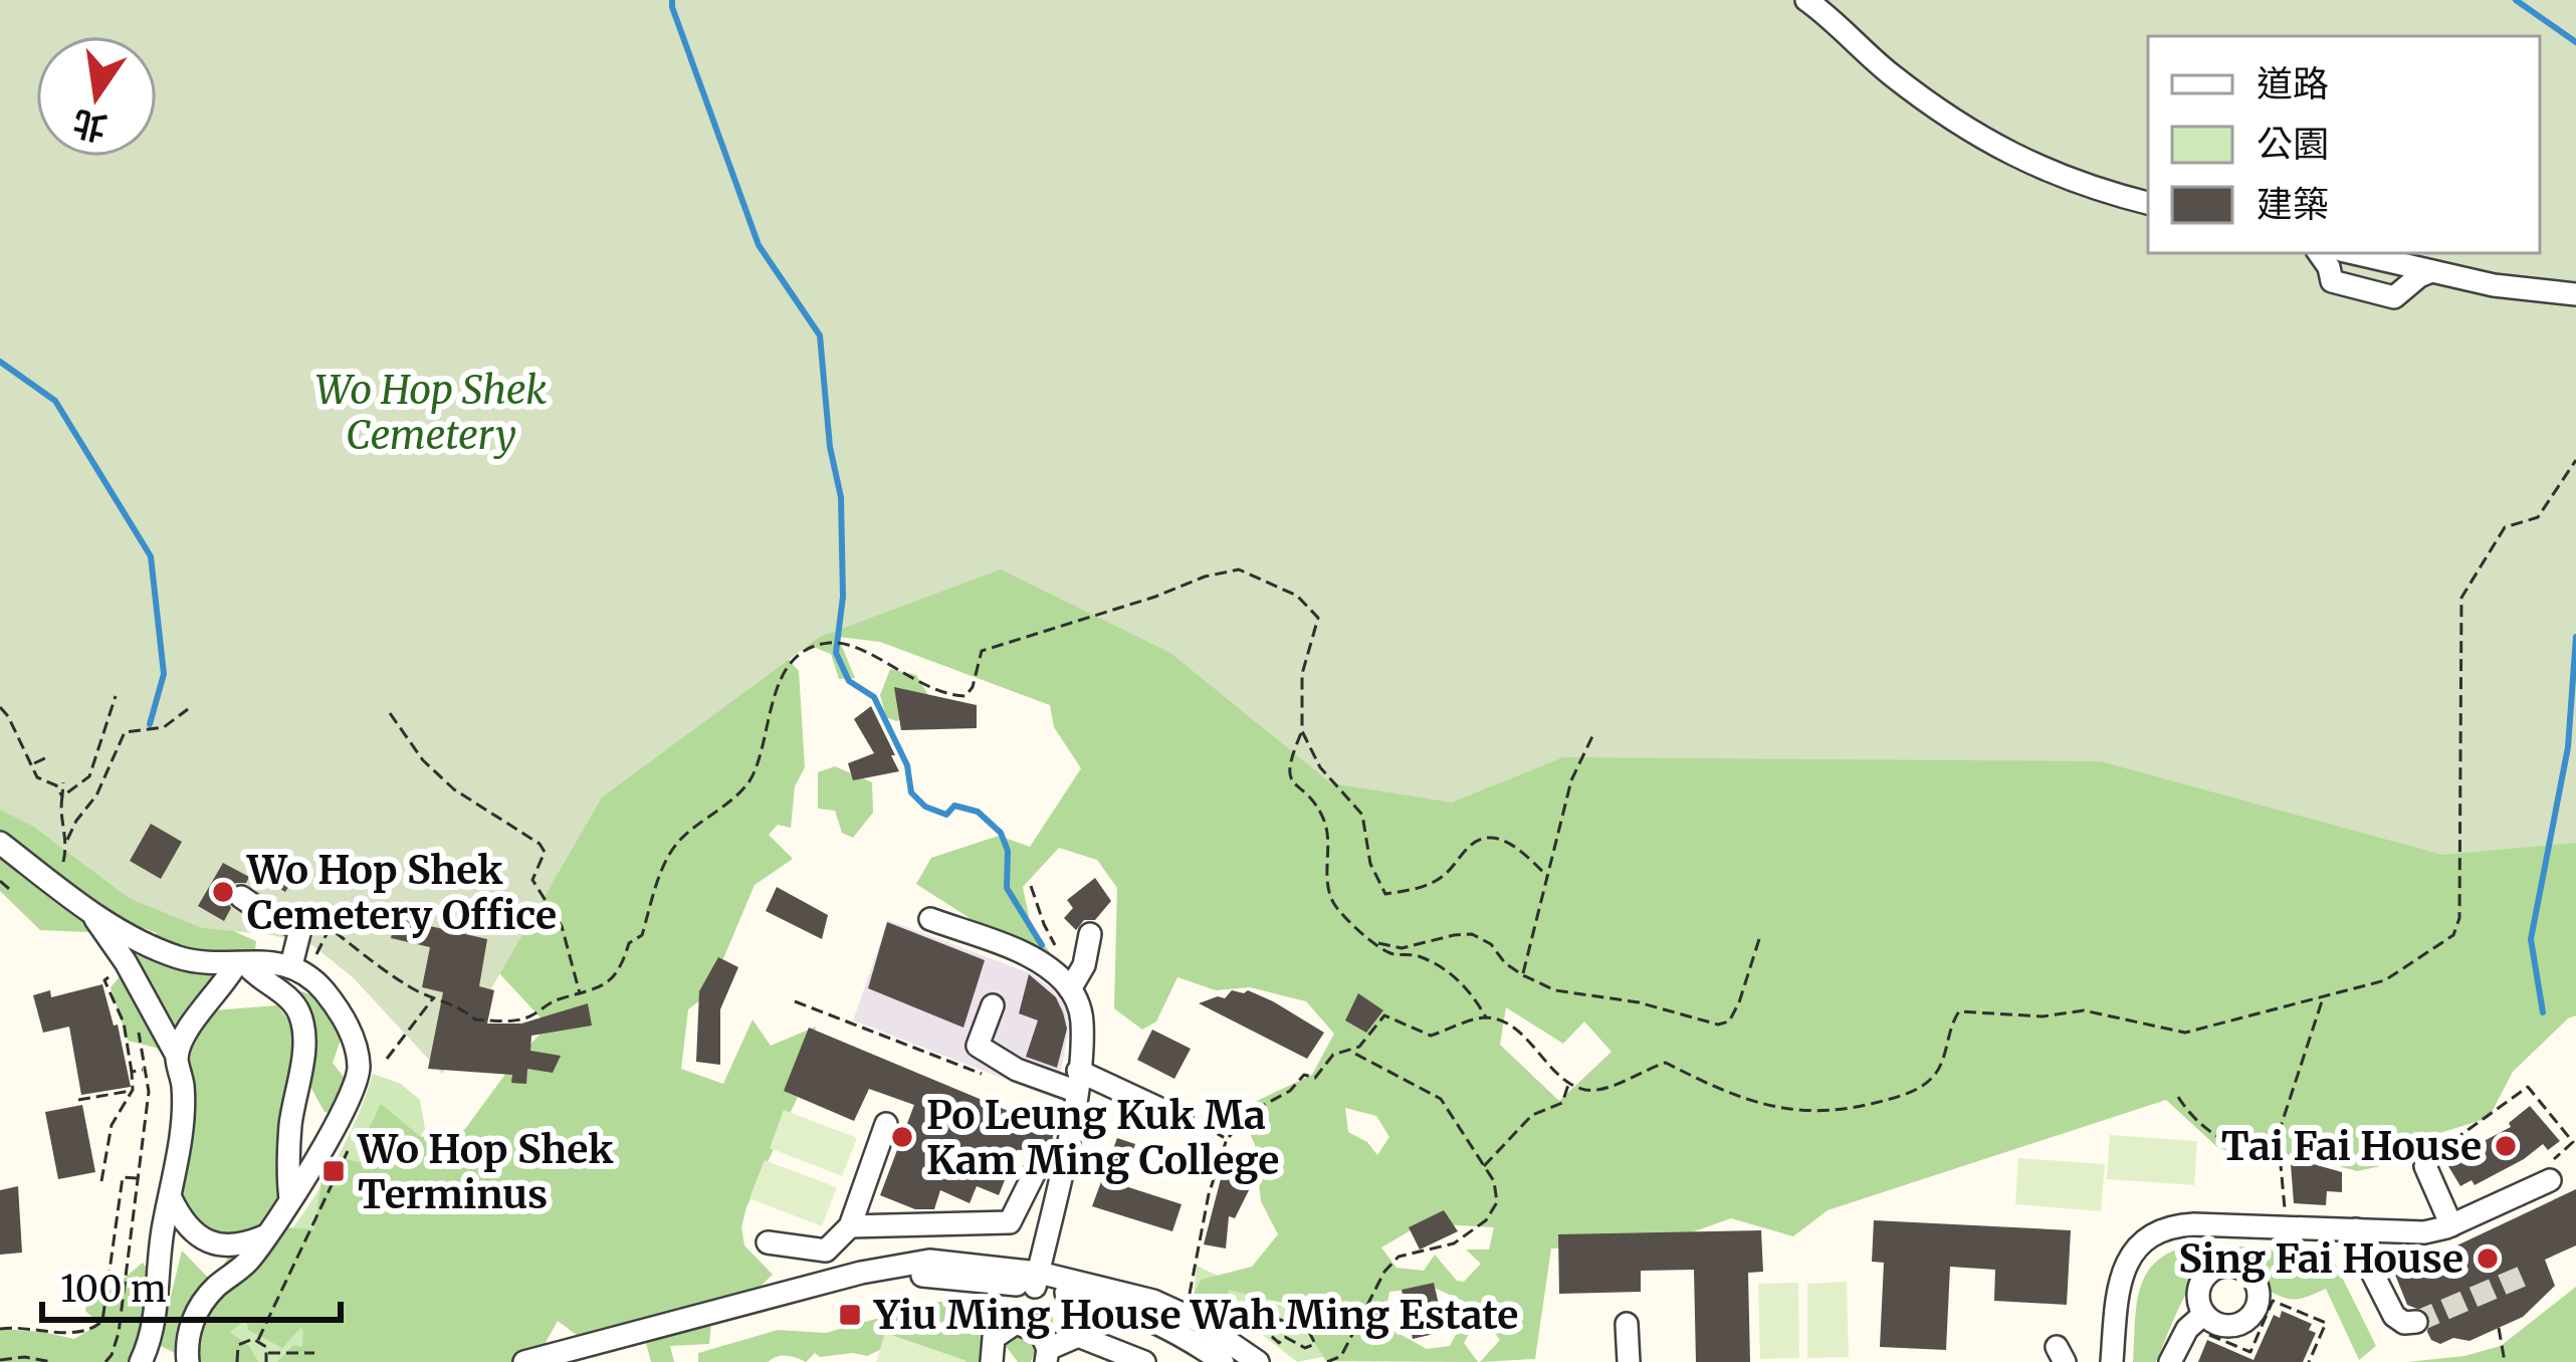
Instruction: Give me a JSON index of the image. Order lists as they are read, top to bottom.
{
  "parks": ["Wo Hop Shek Cemetery"],
  "places": {
    "other": [
      "Wo Hop Shek Cemetery Office",
      "Po Leung Kuk Ma Kam Ming College",
      "Tai Fai House",
      "Sing Fai House"
    ],
    "transit": ["Wo Hop Shek Terminus", "Yiu Ming House Wah Ming Estate"]
  },
  "legend": ["道路", "公園", "建築"],
  "scale_bar": "100 m",
  "north": "bottom"
}
